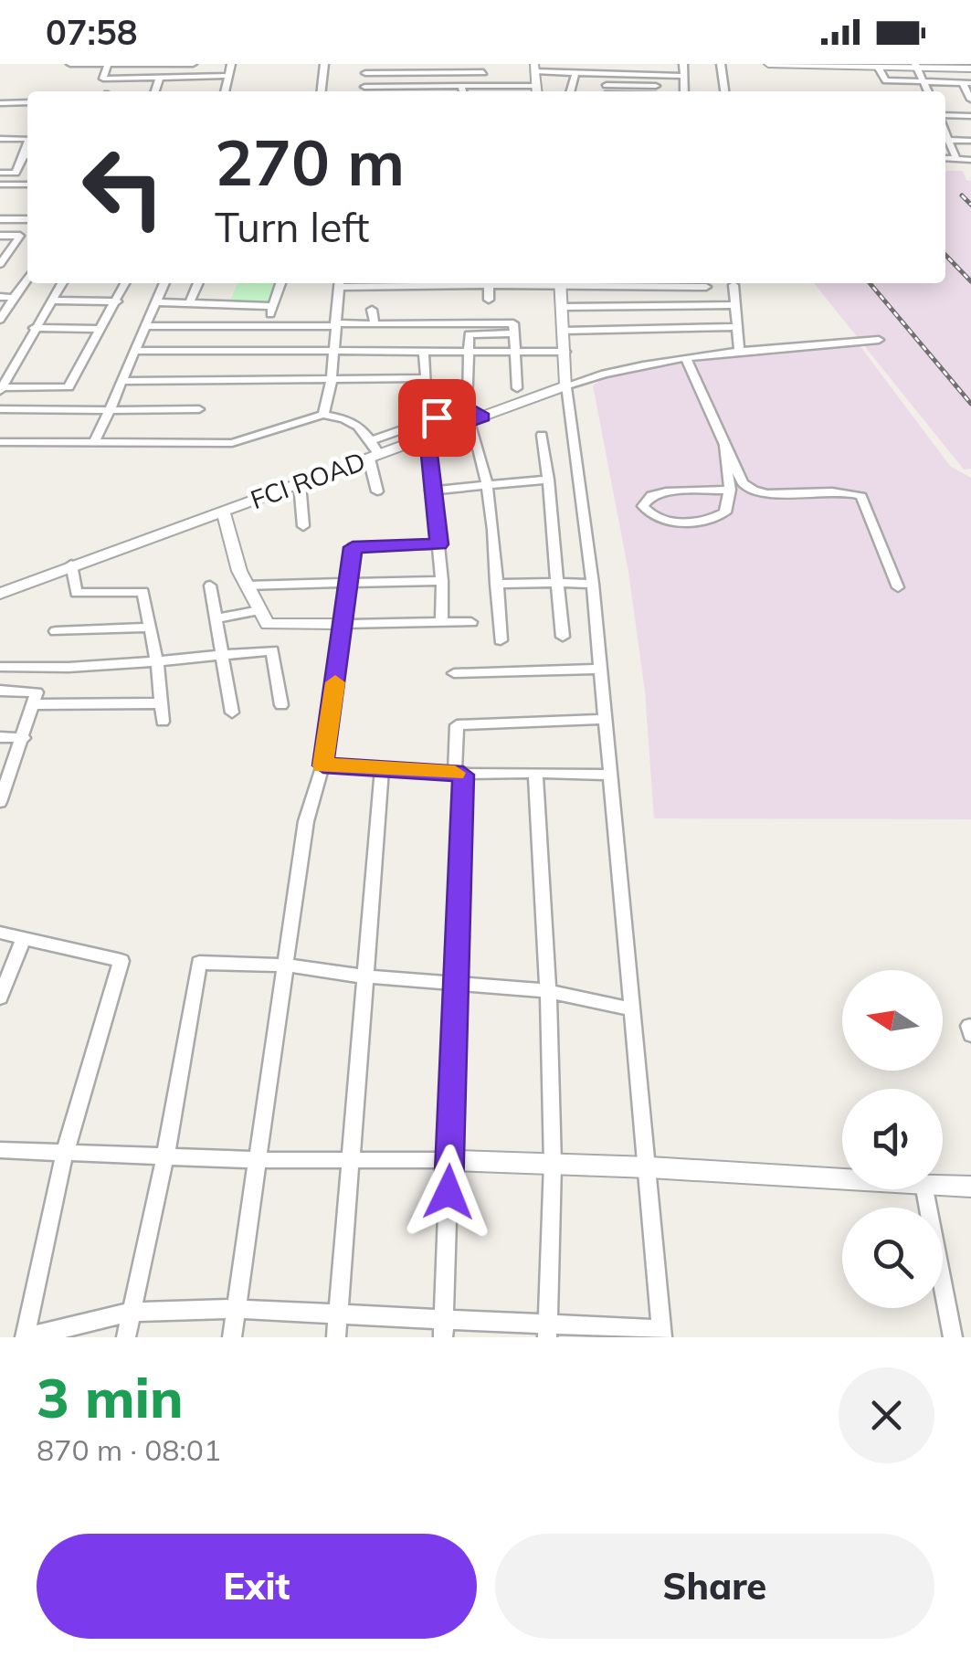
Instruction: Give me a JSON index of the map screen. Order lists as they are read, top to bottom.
{
  "streets": {
    "street": ["FCI ROAD"]
  },
  "north": "left",
  "page": {
    "status": "07:58",
    "turn": ["270 m", "Turn left"],
    "heading": ["3 min", "870 m · 08:01"],
    "buttons": ["Exit", "Share"]
  }
}
